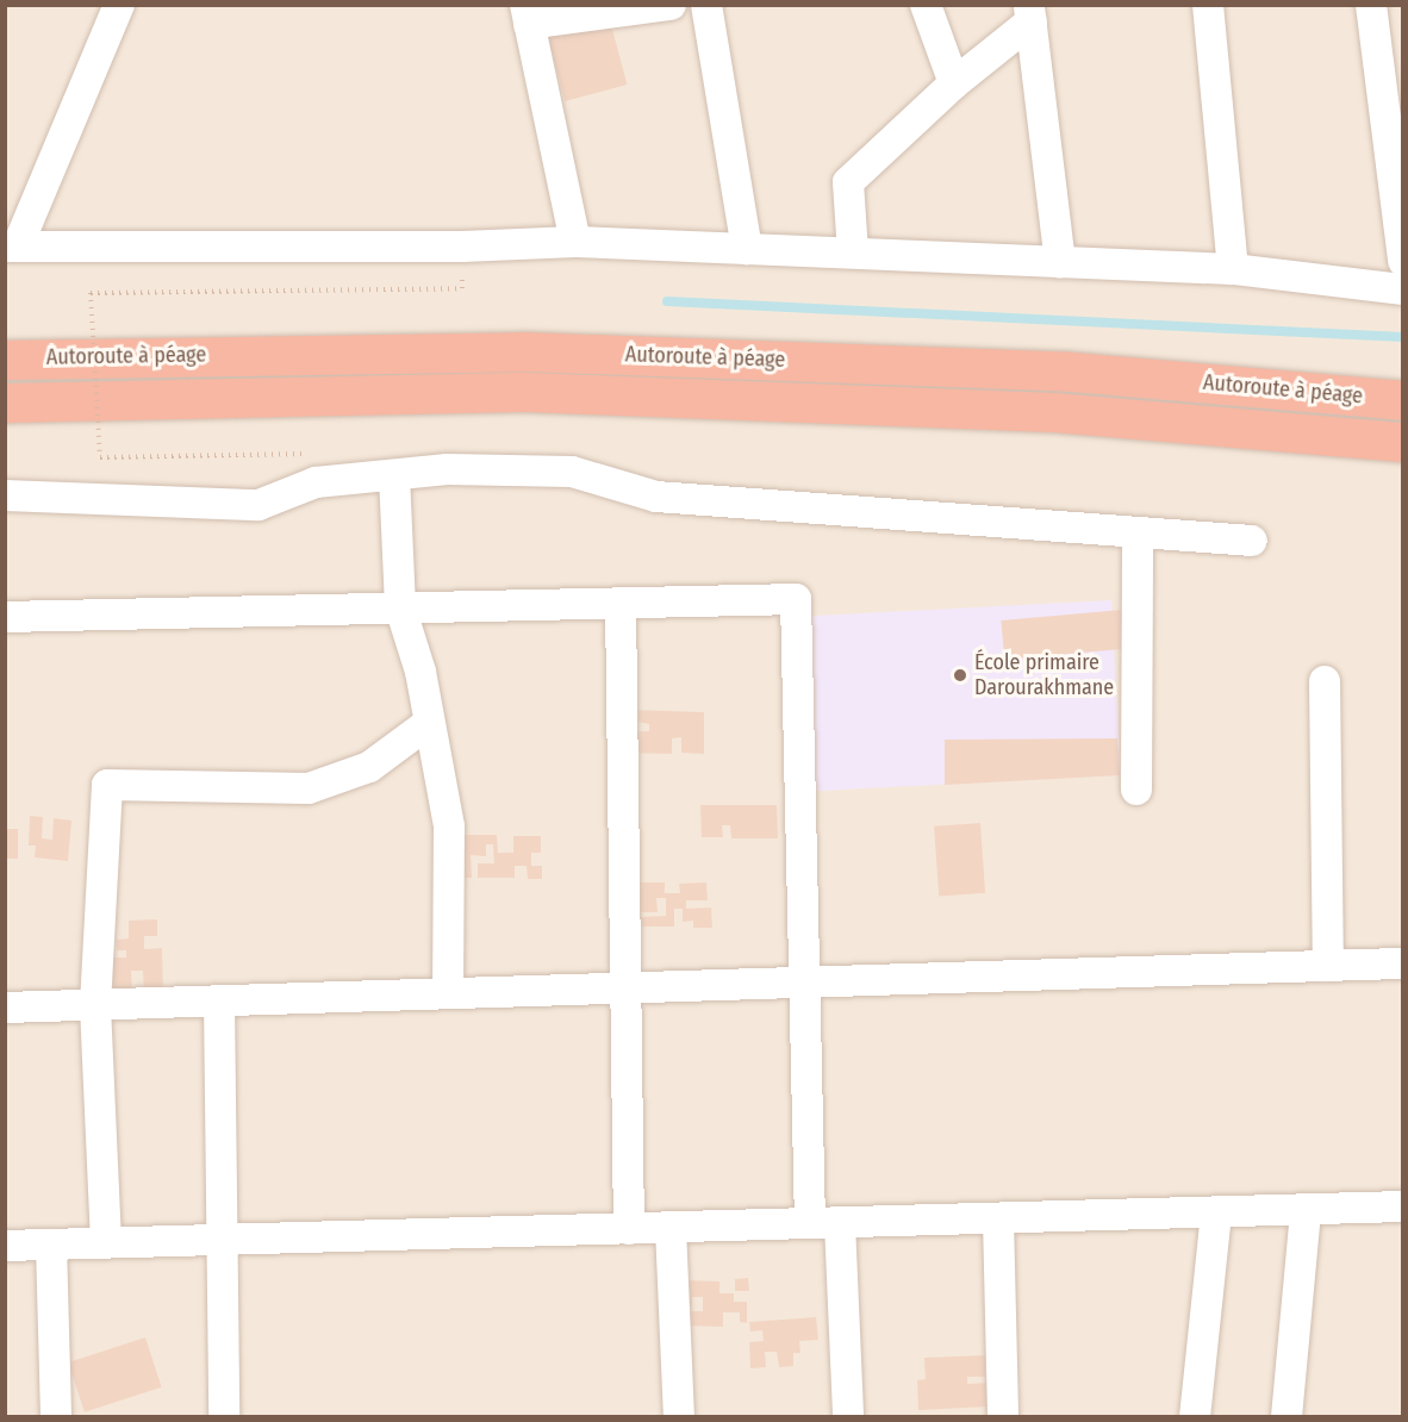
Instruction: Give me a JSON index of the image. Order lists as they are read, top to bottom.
{
  "streets": {
    "highway": ["Autoroute à péage"]
  },
  "places": ["École primaire Darourakhmane"]
}
